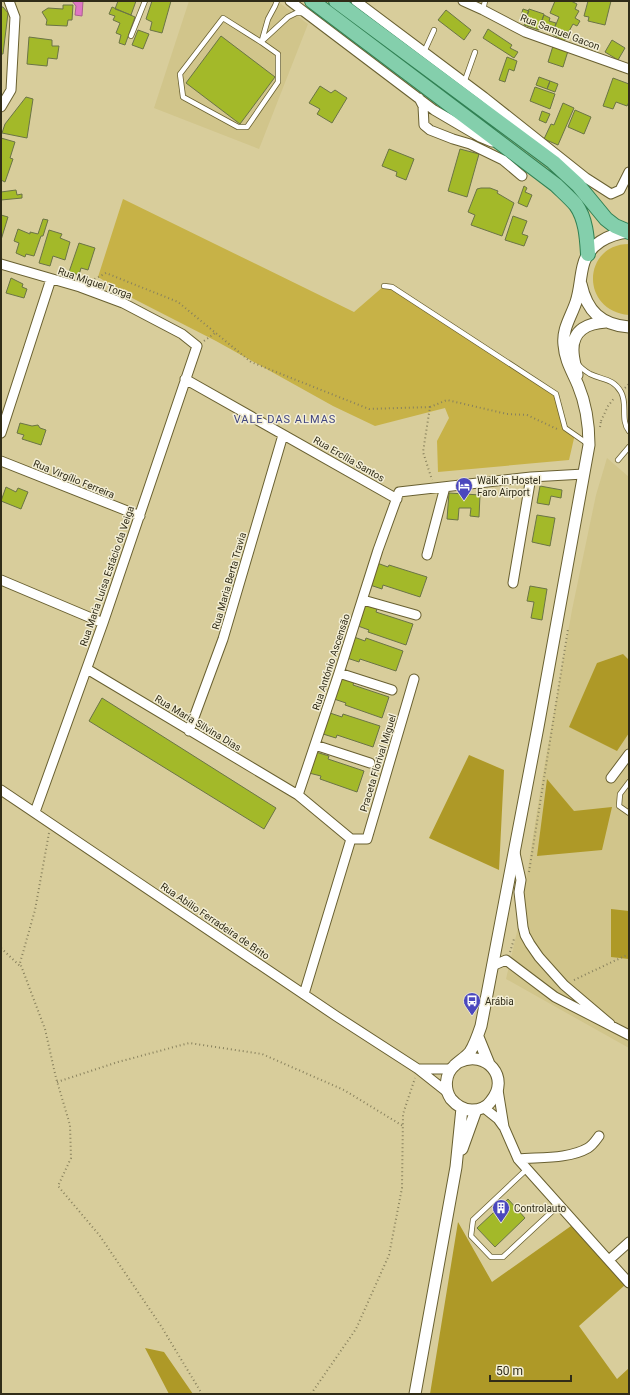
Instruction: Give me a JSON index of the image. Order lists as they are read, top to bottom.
{
  "streets": {
    "street": [
      "Rua Samuel Gacon",
      "Rua Miguel Torga",
      "Rua Ercília Santos",
      "Rua Virgílio Ferreira",
      "Rua Maria Luísa Estácio da Veiga",
      "Rua Maria Berta Travia",
      "Rua António Ascensão",
      "Rua Maria Silvina Dias",
      "Praceta Florival Miguel",
      "Rua Abílio Ferradeira de Brito"
    ]
  },
  "crossings": [
    ["Rua Miguel Torga", "Rua Maria Luísa Estácio da Veiga"],
    ["Rua Ercília Santos", "Rua Maria Luísa Estácio da Veiga"],
    ["Rua Ercília Santos", "Rua Maria Berta Travia"],
    ["Rua Ercília Santos", "Rua António Ascensão"],
    ["Rua Virgílio Ferreira", "Rua Maria Luísa Estácio da Veiga"],
    ["Rua Maria Luísa Estácio da Veiga", "Rua Maria Silvina Dias"],
    ["Rua Maria Luísa Estácio da Veiga", "Rua Abílio Ferradeira de Brito"],
    ["Rua Maria Berta Travia", "Rua Maria Silvina Dias"],
    ["Rua António Ascensão", "Rua Maria Silvina Dias"]
  ],
  "districts": ["VALE DAS ALMAS"],
  "places": {
    "hotel": ["Walk in Hostel Faro Airport"],
    "bus stop": ["Arábia"],
    "building": ["Controlauto"]
  },
  "scale_bar": "50 m"
}
